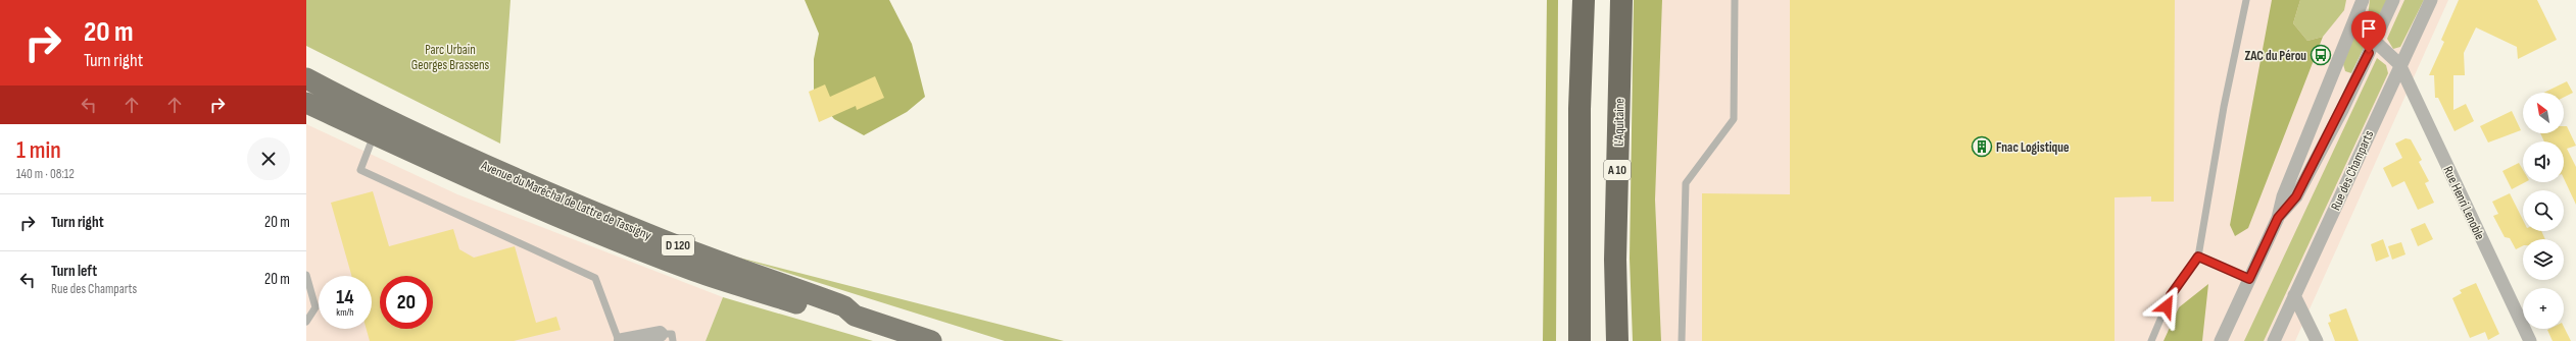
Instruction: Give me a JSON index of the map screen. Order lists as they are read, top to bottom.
{
  "streets": {
    "highway": ["L'Aquitaine", "A 10"],
    "main road": ["Avenue du Maréchal de Lattre de Tassigny", "D 120"],
    "street": ["Rue des Champarts", "Rue Henri Lenoble"]
  },
  "crossings": [
    ["Rue des Champarts", "Rue Henri Lenoble"]
  ],
  "parks": ["Parc Urbain Georges Brassens"],
  "places": {
    "bus stop": ["ZAC du Pérou"],
    "building": ["Fnac Logistique"]
  },
  "north": "top left",
  "page": {
    "turn": ["20 m", "Turn right"],
    "map_buttons": "+",
    "heading": ["1 min", "140 m · 08:12"],
    "list": [
      {
        "name": "Turn right",
        "value": "20 m"
      },
      {
        "name": "Turn left",
        "note": "Rue des Champarts",
        "value": "20 m"
      }
    ],
    "speed": "14 km/h",
    "limit": "20"
  }
}
